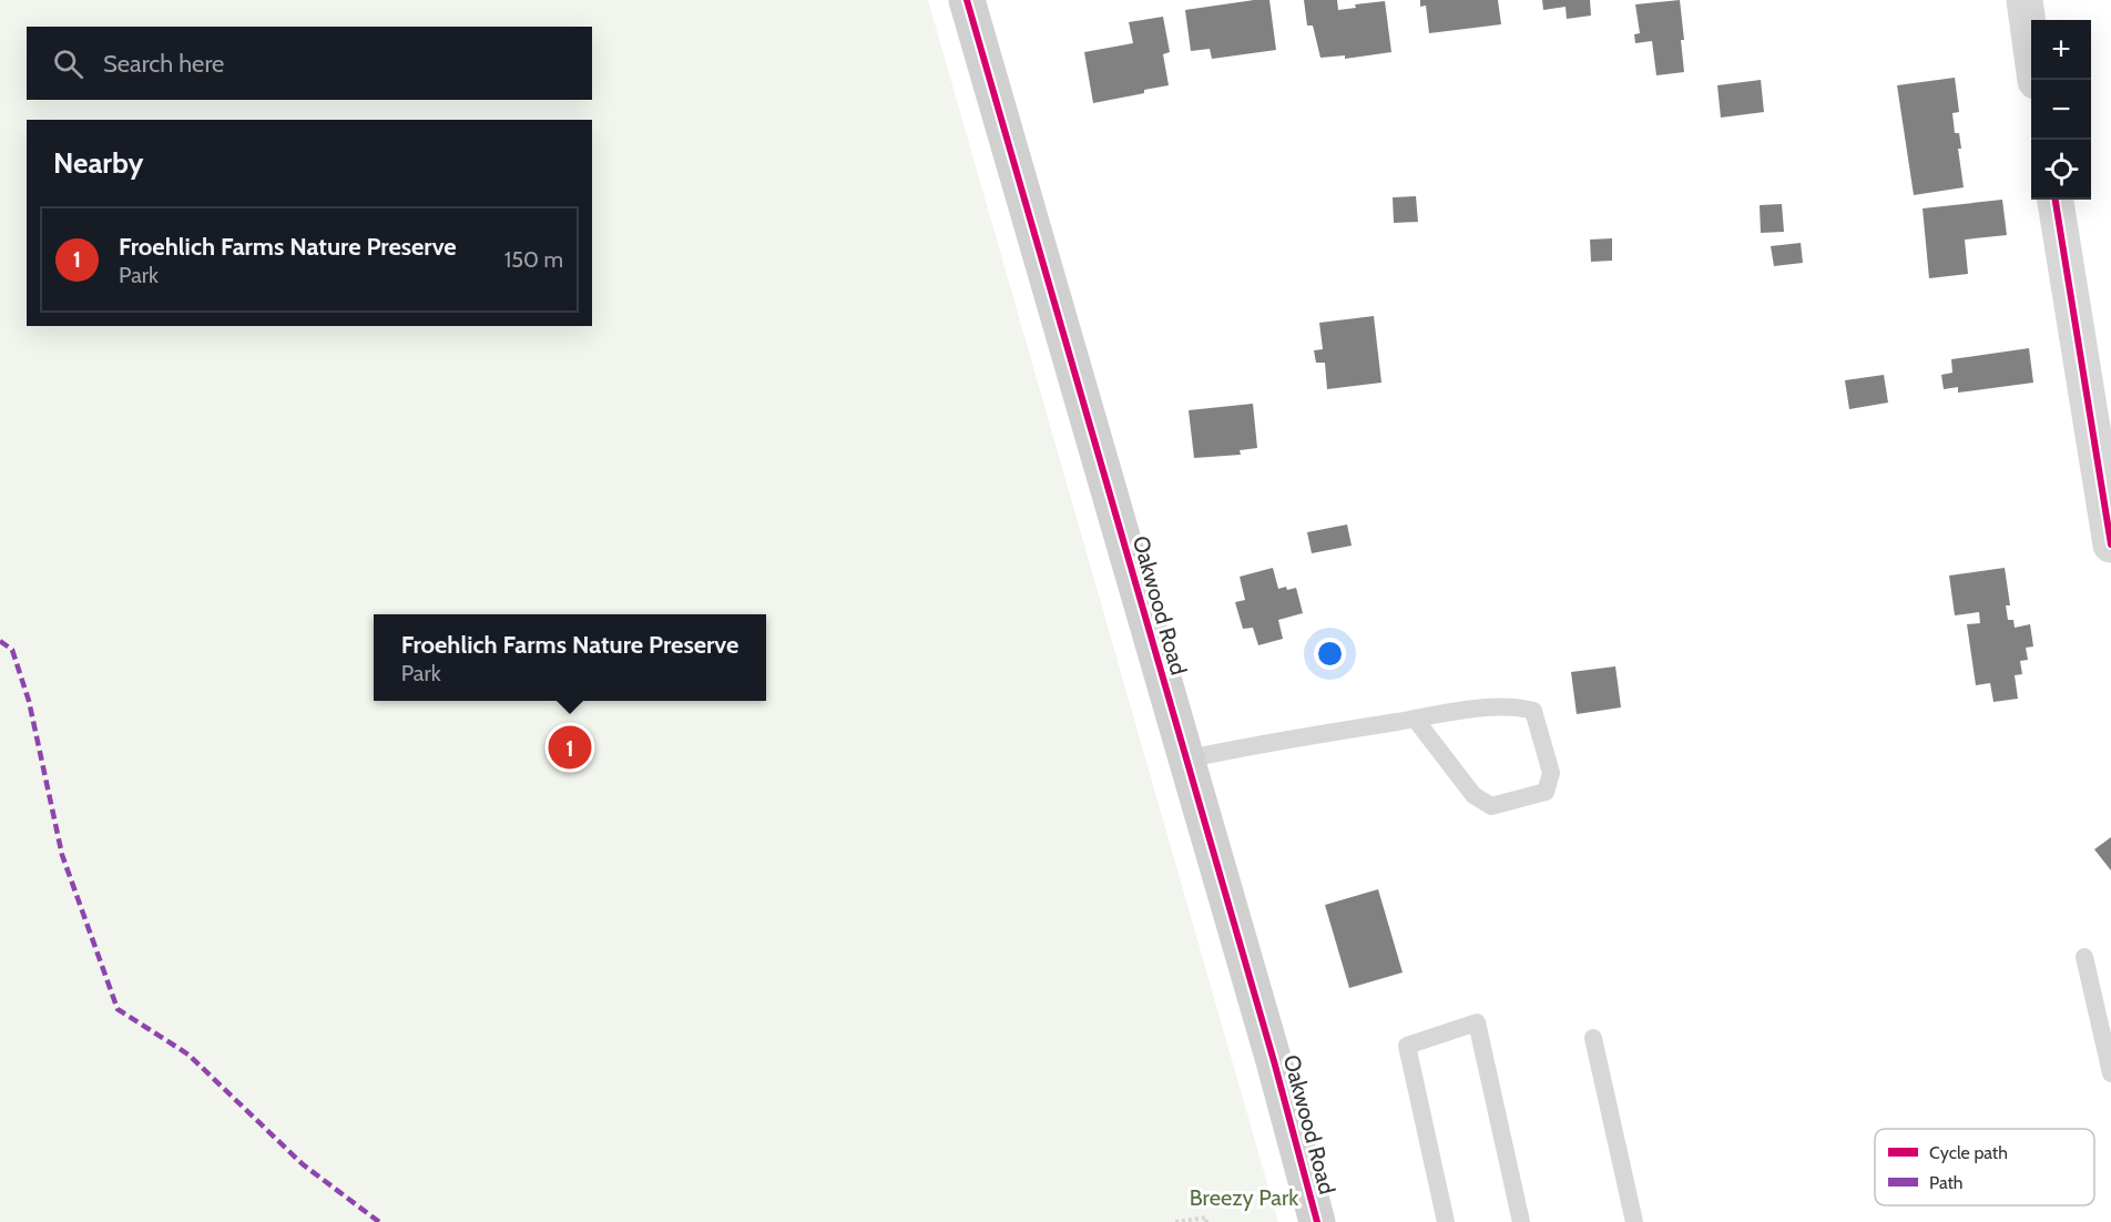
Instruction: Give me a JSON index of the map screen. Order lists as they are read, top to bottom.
{
  "streets": {
    "main road": ["Oakwood Road"]
  },
  "parks": ["Breezy Park"],
  "legend": ["Cycle path", "Path"],
  "page": {
    "map_buttons": ["+", "−"],
    "search": "Search here",
    "heading": "Nearby",
    "list": [
      {
        "mark": "1",
        "name": "Froehlich Farms Nature Preserve",
        "note": "Park",
        "value": "150 m"
      }
    ],
    "popup": ["Froehlich Farms Nature Preserve", "Park"],
    "pins": "1"
  }
}
